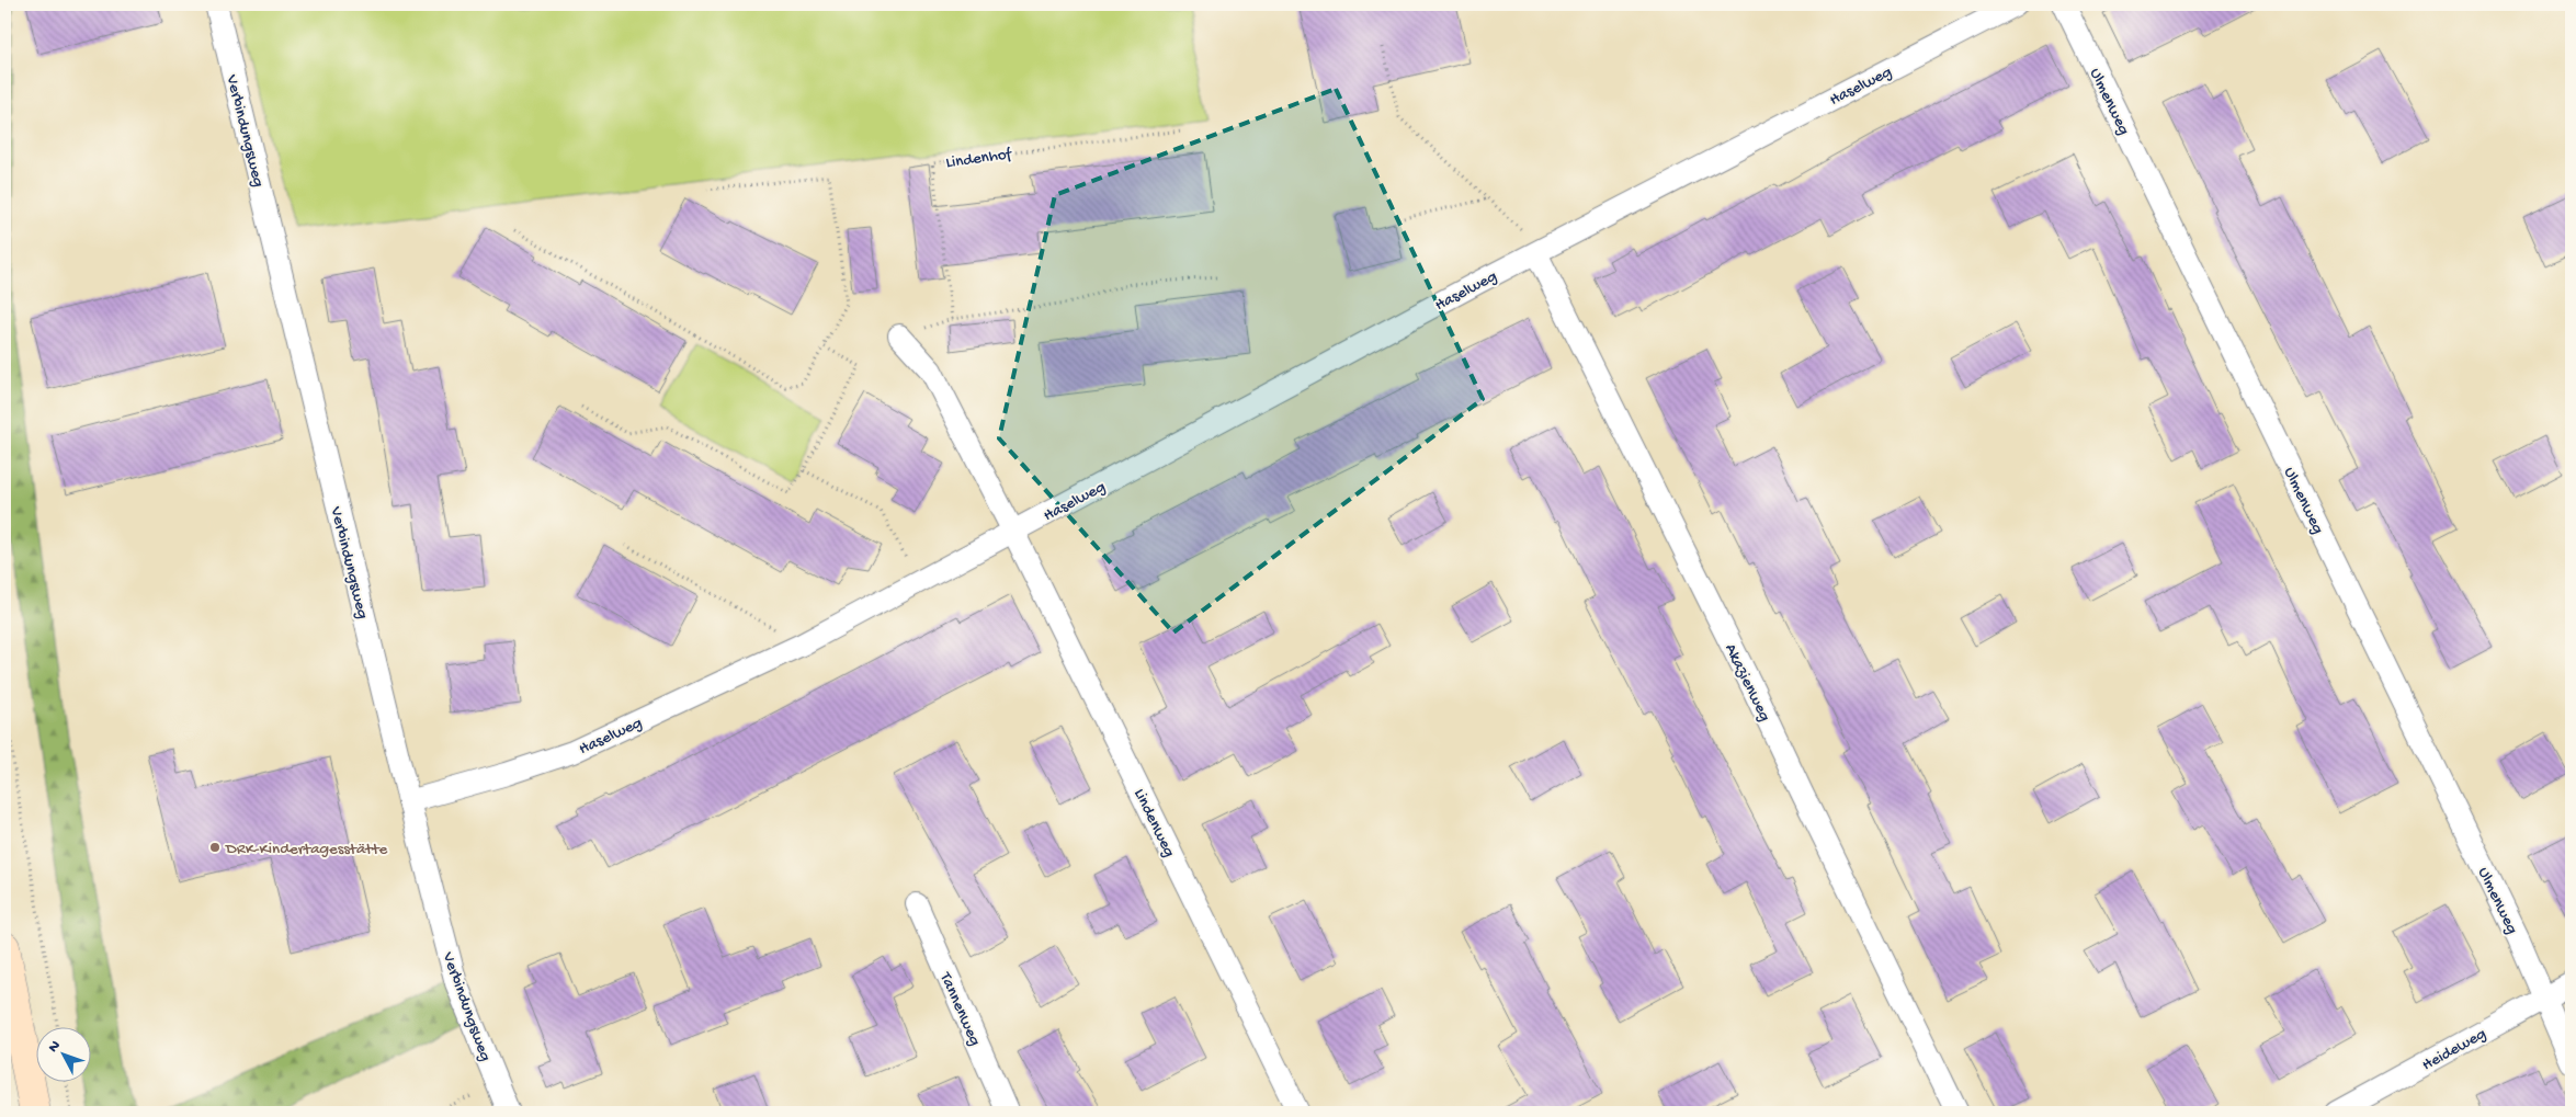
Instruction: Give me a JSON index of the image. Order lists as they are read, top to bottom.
{
  "streets": {
    "street": [
      "Haselweg",
      "Ulmenweg",
      "Verbindungsweg",
      "Akazienweg",
      "Lindenweg",
      "Tannenweg",
      "Heideweg"
    ],
    "path": ["Lindenhof"]
  },
  "crossings": [
    ["Haselweg", "Verbindungsweg"],
    ["Haselweg", "Akazienweg"],
    ["Haselweg", "Lindenweg"],
    ["Ulmenweg", "Heideweg"]
  ],
  "places": ["DRK-Kindertagesstätte"],
  "north": "top left"
}
